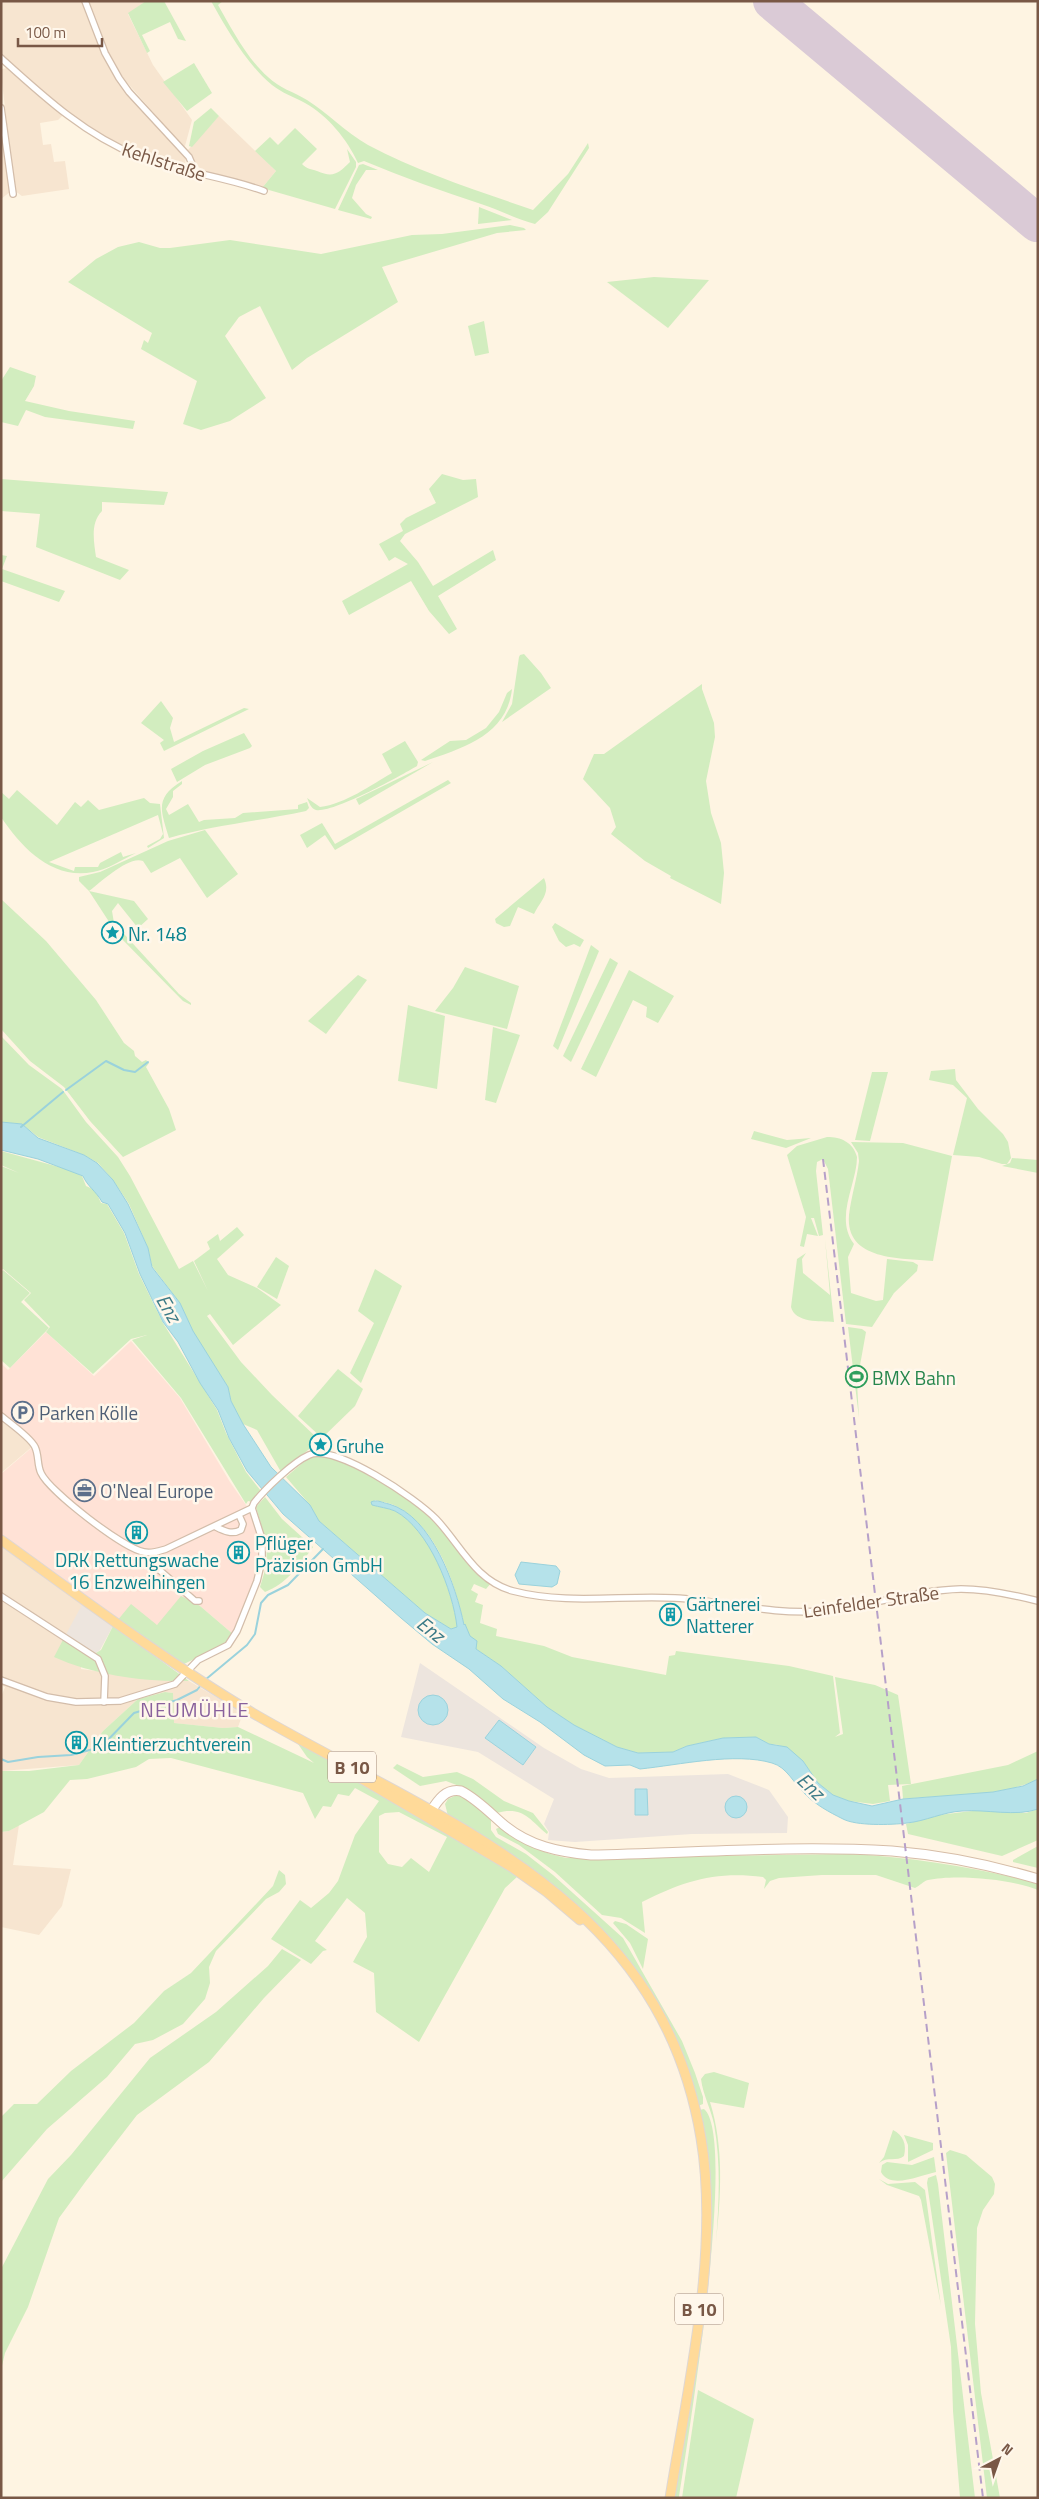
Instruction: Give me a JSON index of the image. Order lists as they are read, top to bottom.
{
  "streets": {
    "main road": ["B 10"],
    "street": ["Kehlstraße", "Leinfelder Straße"]
  },
  "districts": ["NEUMÜHLE"],
  "water": ["Enz"],
  "places": {
    "place": ["Nr. 148", "Gruhe"],
    "sports": ["BMX Bahn"],
    "parking": ["Parken Kölle"],
    "office": ["O'Neal Europe"],
    "building": [
      "DRK Rettungswache 16 Enzweihingen",
      "Pflüger Präzision GmbH",
      "Gärtnerei Natterer",
      "Kleintierzuchtverein"
    ]
  },
  "scale_bar": "100 m",
  "north": "top right"
}
